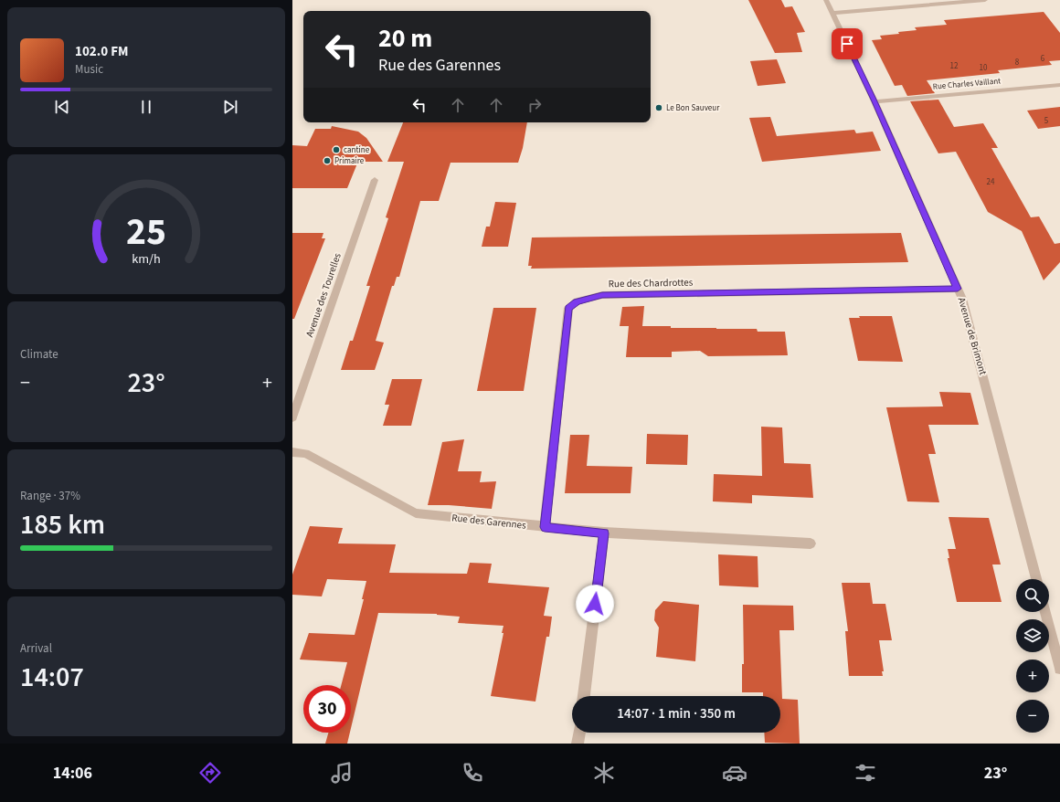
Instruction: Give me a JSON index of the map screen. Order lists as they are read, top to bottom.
{
  "streets": {
    "street": [
      "Rue Charles Vaillant",
      "Rue des Chardrottes",
      "Avenue des Tourelles",
      "Avenue de Brimont",
      "Rue des Garennes"
    ]
  },
  "crossings": [
    ["Rue Charles Vaillant", "Avenue de Brimont"],
    ["Rue des Chardrottes", "Avenue de Brimont"],
    ["Rue des Chardrottes", "Rue des Garennes"]
  ],
  "places": ["Le Bon Sauveur", "cantine", "Primaire"],
  "house_numbers": [
    "6",
    "8",
    "12",
    "10",
    "5",
    "24"
  ],
  "page": {
    "turn": ["20 m", "Rue des Garennes"],
    "song": ["102.0 FM", "Music"],
    "tile": [
      "Climate",
      ["Range · 37%", "185 km"],
      ["Arrival", "14:07"]
    ],
    "heat": ["−", "23°", "+"],
    "map_buttons": ["+", "−"],
    "limit": "30",
    "trip": "14:07 · 1 min · 350 m",
    "tabs": ["14:06", "23°"],
    "gauge": ["25", "km/h"]
  }
}
